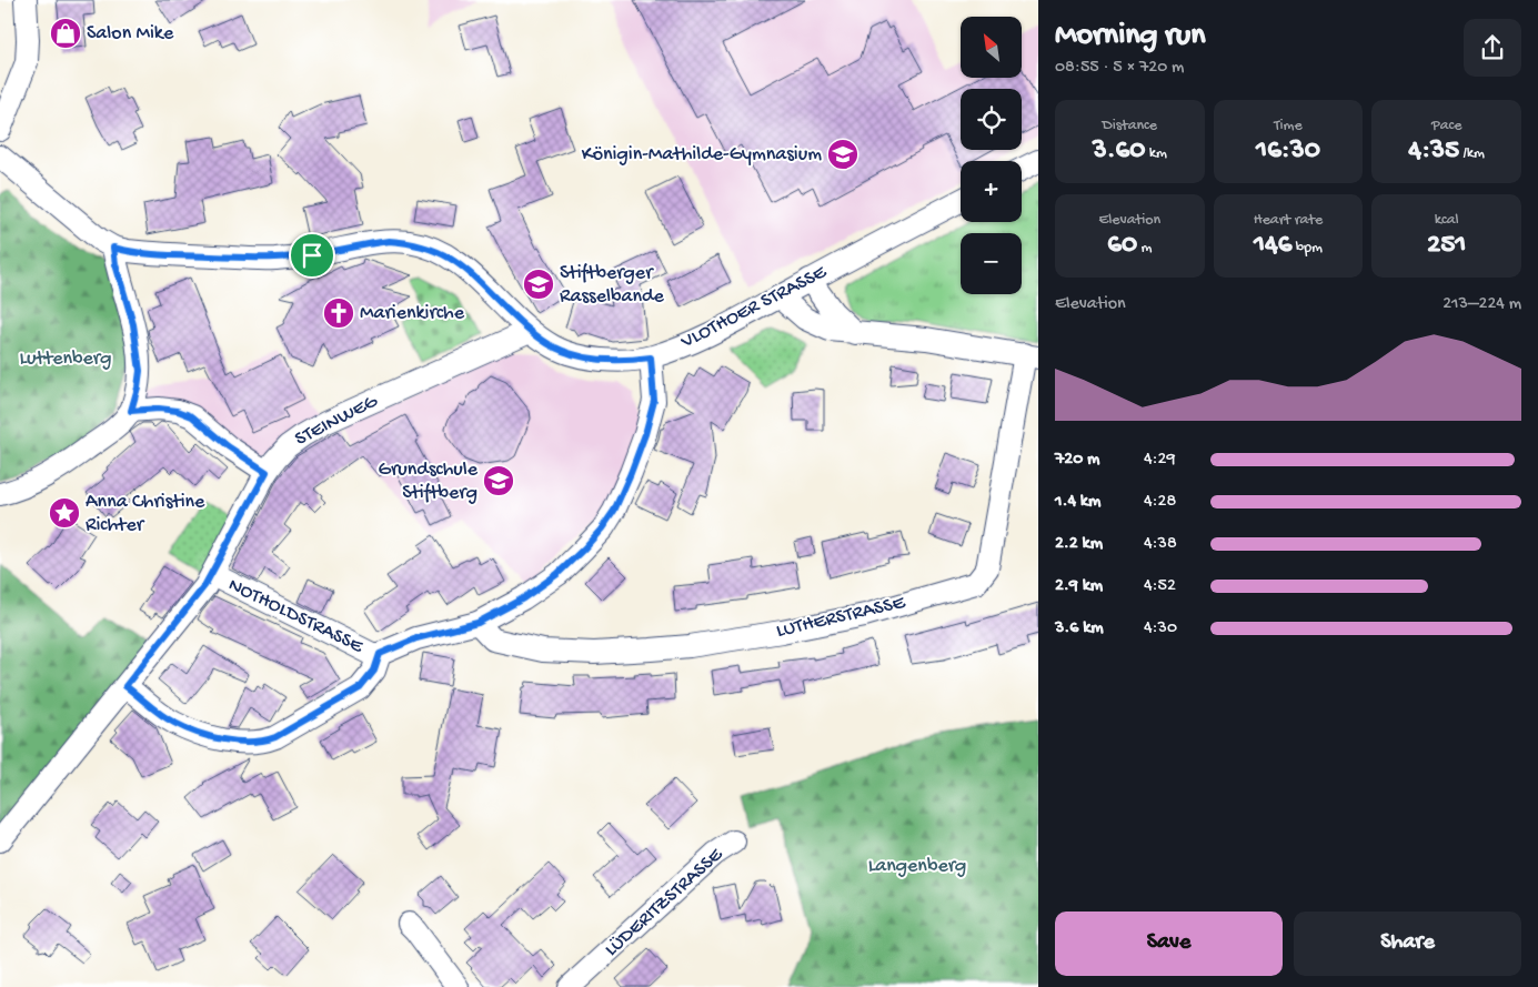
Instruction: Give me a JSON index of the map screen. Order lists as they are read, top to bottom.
{
  "streets": {
    "street": [
      "VLOTHOER STRASSE",
      "STEINWEG",
      "NOTHOLDSTRASSE",
      "LUTHERSTRASSE",
      "LÜDERITZSTRASSE"
    ]
  },
  "crossings": [
    ["VLOTHOER STRASSE", "STEINWEG"],
    ["STEINWEG", "NOTHOLDSTRASSE"]
  ],
  "parks": ["Luttenberg", "Langenberg"],
  "places": {
    "shop": ["Salon Mike"],
    "school or university": ["Königin-Mathilde-Gymnasium", "Stiftberger Rasselbande", "Grundschule Stiftberg"],
    "church": ["Marienkirche"],
    "place": ["Anna Christine Richter"]
  },
  "north": "top left",
  "page": {
    "heading": ["Morning run", "08:55 · 5 × 720 m"],
    "map_buttons": ["+", "−"],
    "stats": [
      ["Distance", "3.60 km"],
      ["Time", "16:30"],
      ["Pace", "4:35 /km"],
      ["Elevation", "60 m"],
      ["Heart rate", "146 bpm"],
      ["kcal", "251"]
    ],
    "chart": ["Elevation", "213–224 m"],
    "list": [
      {
        "name": "720 m",
        "note": "4:29"
      },
      {
        "name": "1.4 km",
        "note": "4:28"
      },
      {
        "name": "2.2 km",
        "note": "4:38"
      },
      {
        "name": "2.9 km",
        "note": "4:52"
      },
      {
        "name": "3.6 km",
        "note": "4:30"
      }
    ],
    "buttons": ["Save", "Share"]
  }
}
